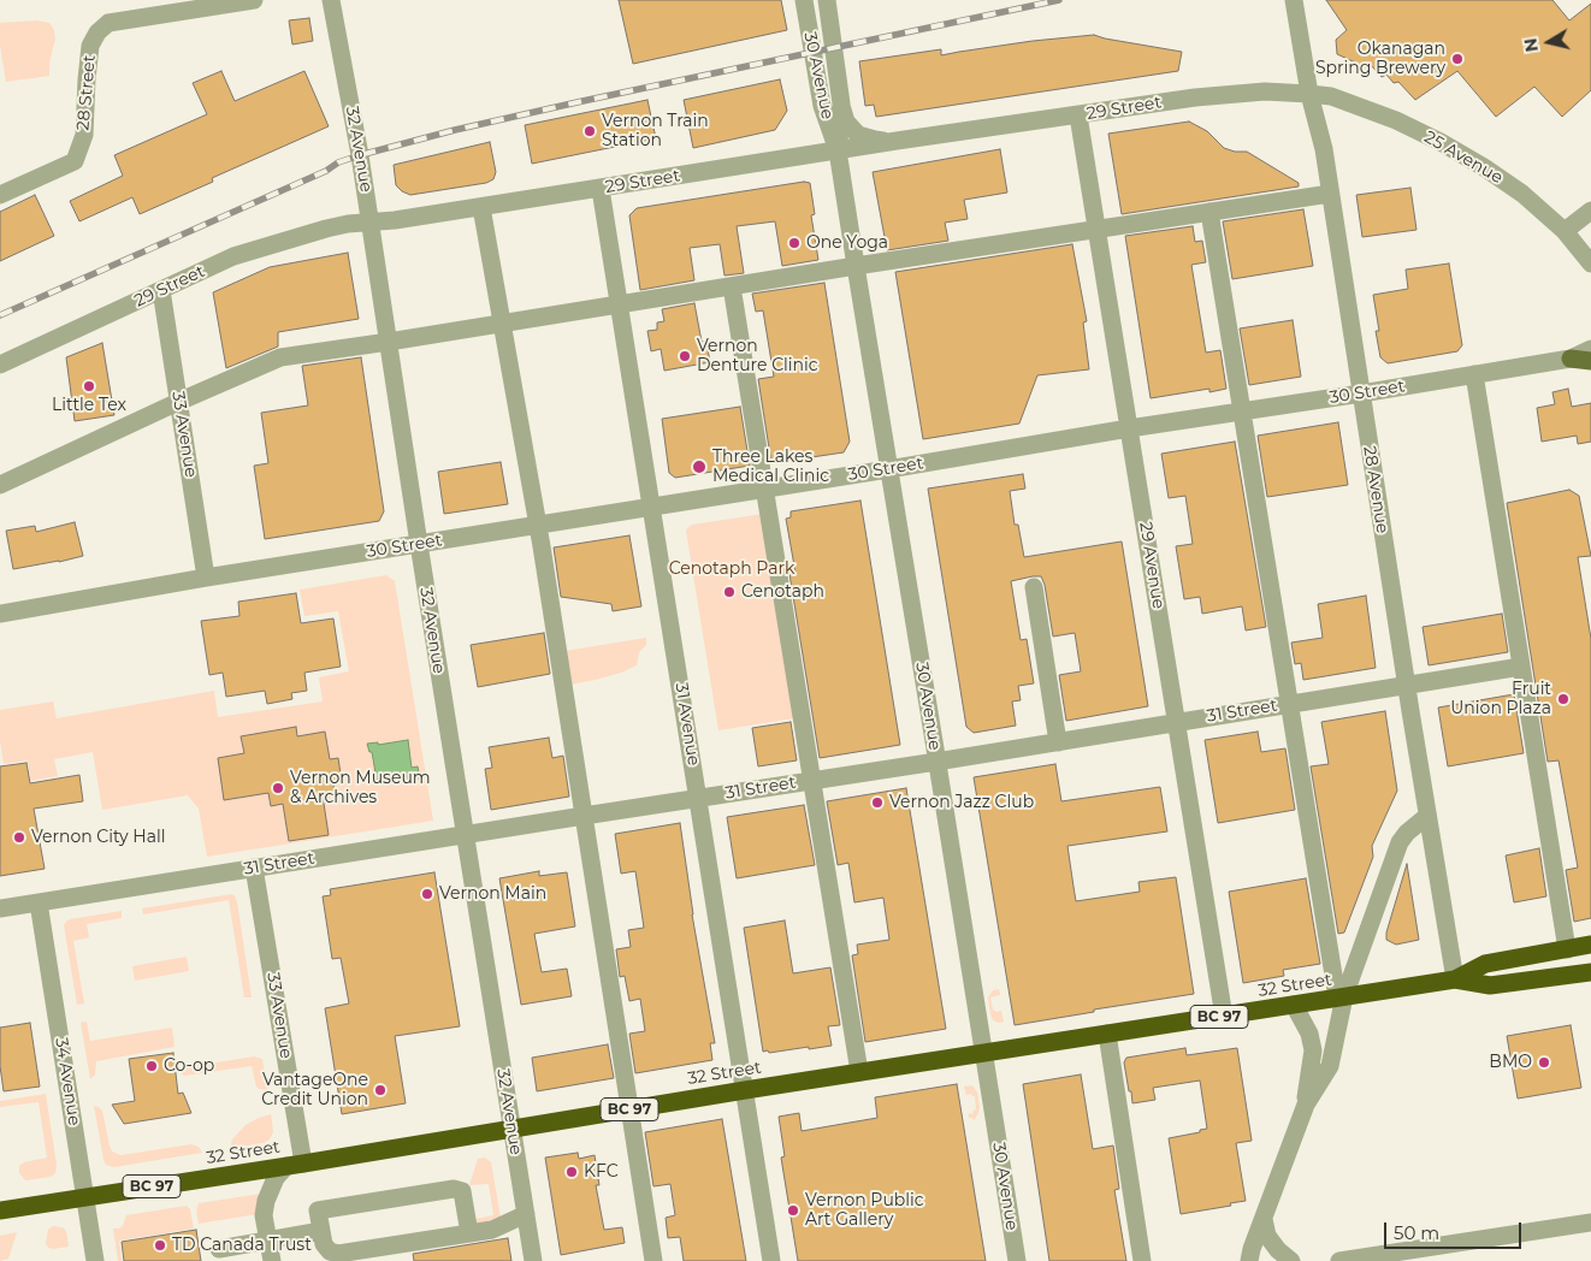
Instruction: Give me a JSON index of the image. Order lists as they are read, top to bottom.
{
  "streets": {
    "highway": ["32 Street", "BC 97"],
    "street": [
      "30 Avenue",
      "28 Street",
      "29 Street",
      "32 Avenue",
      "25 Avenue",
      "30 Street",
      "33 Avenue",
      "28 Avenue",
      "29 Avenue",
      "31 Street",
      "31 Avenue",
      "34 Avenue"
    ]
  },
  "crossings": [
    ["30 Avenue", "29 Street"],
    ["30 Avenue", "30 Street"],
    ["30 Avenue", "31 Street"],
    ["30 Avenue", "32 Street"],
    ["29 Street", "32 Avenue"],
    ["29 Street", "25 Avenue"],
    ["29 Street", "33 Avenue"],
    ["29 Street", "28 Avenue"],
    ["29 Street", "29 Avenue"],
    ["29 Street", "31 Avenue"],
    ["32 Avenue", "30 Street"],
    ["32 Avenue", "31 Street"],
    ["32 Avenue", "32 Street"],
    ["25 Avenue", "28 Avenue"],
    ["30 Street", "33 Avenue"],
    ["30 Street", "28 Avenue"],
    ["30 Street", "29 Avenue"],
    ["30 Street", "31 Avenue"],
    ["33 Avenue", "31 Street"],
    ["33 Avenue", "32 Street"],
    ["28 Avenue", "31 Street"],
    ["28 Avenue", "32 Street"],
    ["29 Avenue", "31 Street"],
    ["29 Avenue", "32 Street"],
    ["31 Street", "31 Avenue"],
    ["31 Street", "34 Avenue"],
    ["31 Avenue", "32 Street"],
    ["32 Street", "34 Avenue"]
  ],
  "parks": ["Cenotaph Park"],
  "places": [
    "Okanagan Spring Brewery",
    "Vernon Train Station",
    "One Yoga",
    "Vernon Denture Clinic",
    "Little Tex",
    "Three Lakes Medical Clinic",
    "Cenotaph",
    "Fruit Union Plaza",
    "Vernon Museum & Archives",
    "Vernon Jazz Club",
    "Vernon City Hall",
    "Vernon Main",
    "BMO",
    "Co-op",
    "VantageOne Credit Union",
    "KFC",
    "Vernon Public Art Gallery",
    "TD Canada Trust"
  ],
  "scale_bar": "50 m",
  "north": "left"
}
